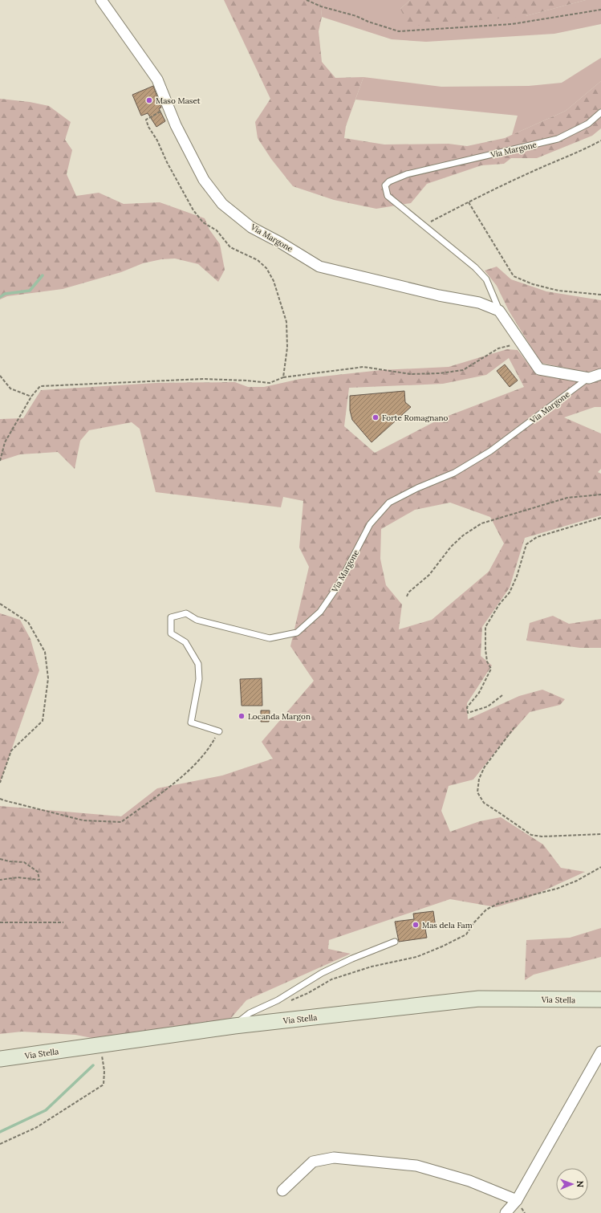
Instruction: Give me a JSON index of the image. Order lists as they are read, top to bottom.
{
  "streets": {
    "main road": ["Via Stella"],
    "street": ["Via Margone"]
  },
  "places": [
    "Maso Maset",
    "Forte Romagnano",
    "Locanda Margon",
    "Mas dela Fam"
  ],
  "north": "right"
}
